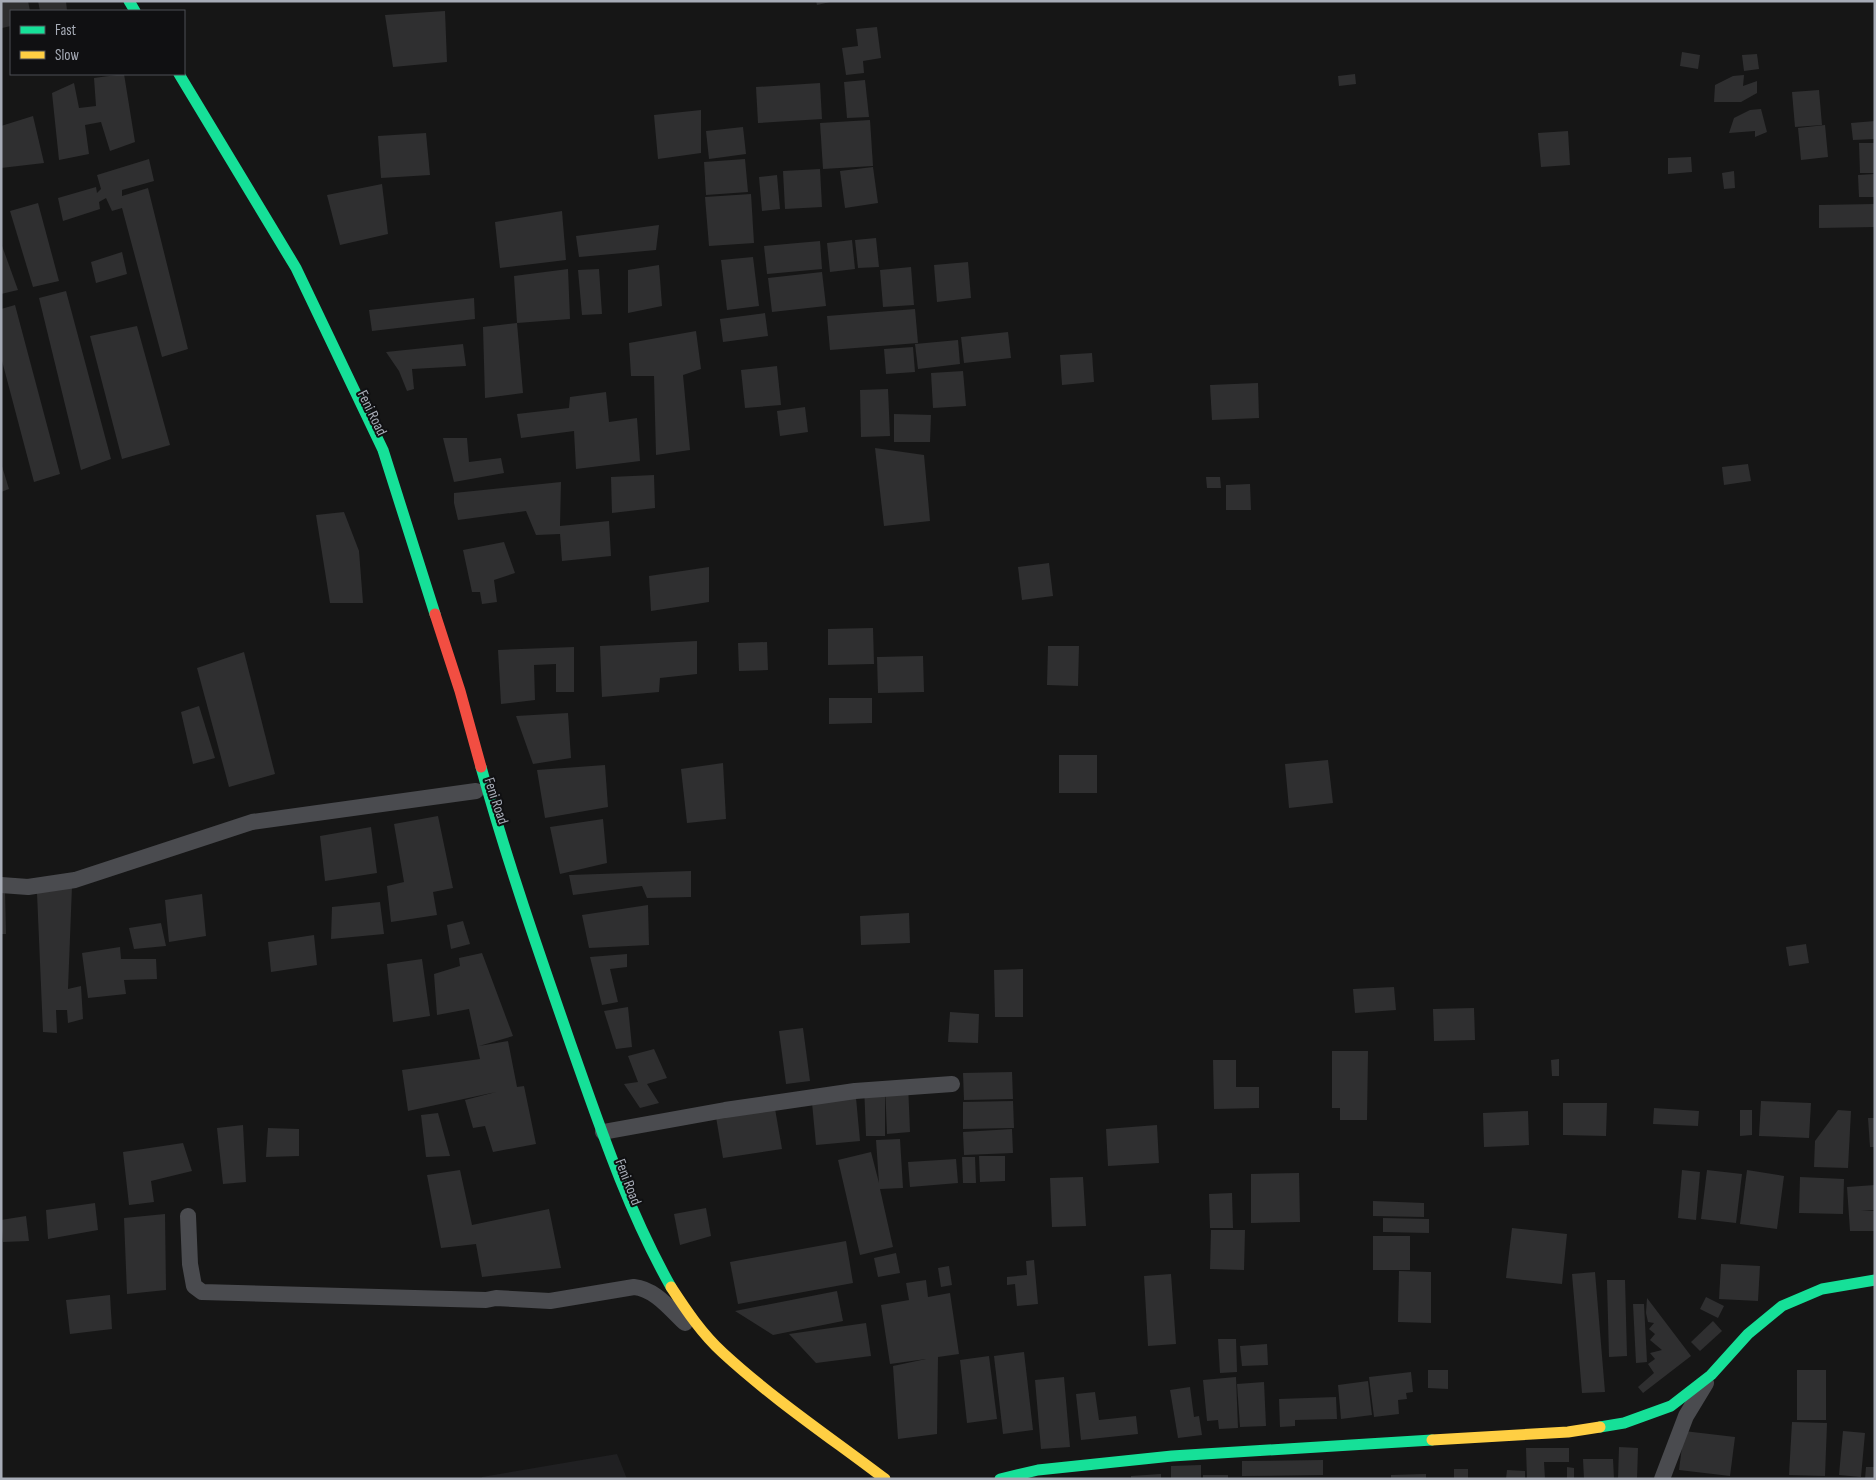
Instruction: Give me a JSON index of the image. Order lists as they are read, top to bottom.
{
  "streets": {
    "main road": ["Feni Road"]
  },
  "legend": ["Fast", "Slow"]
}
